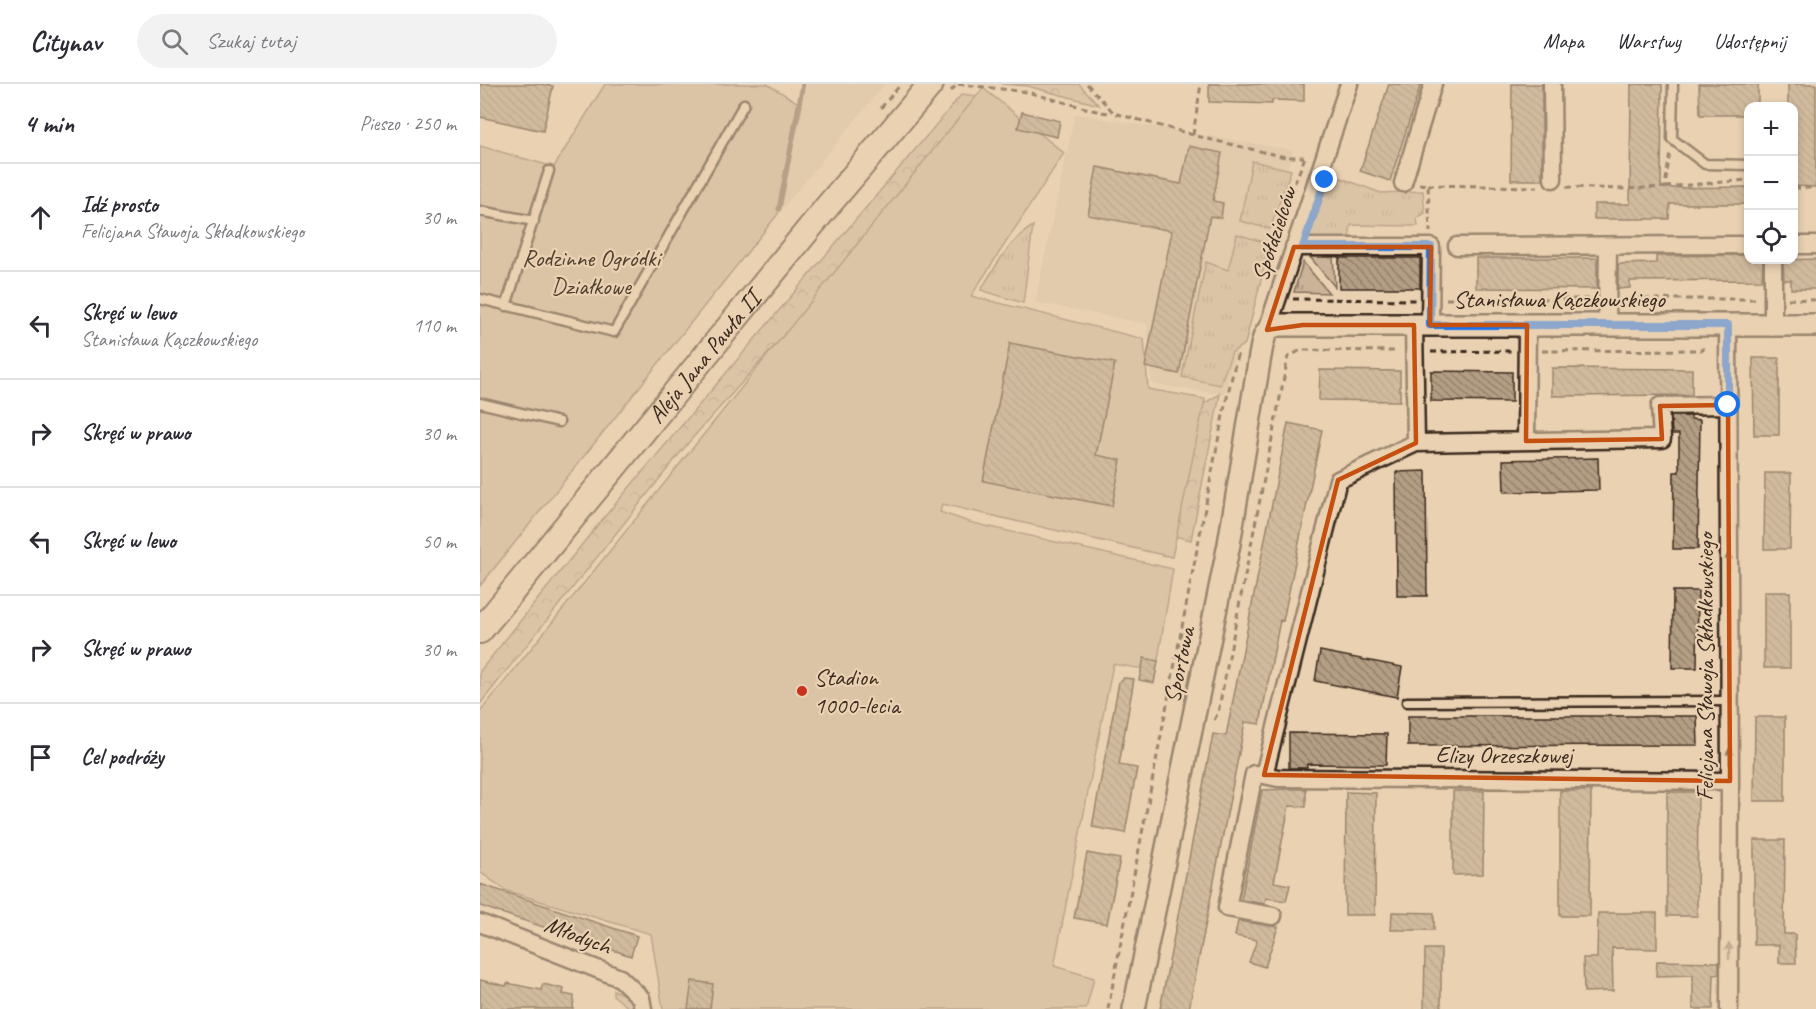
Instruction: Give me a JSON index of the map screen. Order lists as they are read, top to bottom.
{
  "streets": {
    "main road": ["Aleja Jana Pawła II"],
    "street": [
      "Spółdzielców",
      "Stanisława Kączkowskiego",
      "Sportowa",
      "Felicjana Sławoja Składkowskiego",
      "Elizy Orzeszkowej",
      "Młodych"
    ]
  },
  "crossings": [
    ["Spółdzielców", "Stanisława Kączkowskiego"],
    ["Spółdzielców", "Sportowa"],
    ["Stanisława Kączkowskiego", "Sportowa"],
    ["Stanisława Kączkowskiego", "Felicjana Sławoja Składkowskiego"],
    ["Felicjana Sławoja Składkowskiego", "Elizy Orzeszkowej"]
  ],
  "one_way": ["Felicjana Sławoja Składkowskiego"],
  "parks": ["Rodzinne Ogródki Działkowe"],
  "places": ["Stadion 1000-lecia"],
  "page": {
    "header": "Citynav",
    "search": "Szukaj tutaj",
    "nav": ["Mapa", "Warstwy", "Udostępnij"],
    "heading": ["4 min", "Pieszo · 250 m"],
    "map_buttons": ["+", "−"],
    "list": [
      ["Idź prosto", "Felicjana Sławoja Składkowskiego", "30 m"],
      ["Skręć w lewo", "Stanisława Kączkowskiego", "110 m"],
      ["Skręć w prawo", "30 m"],
      ["Skręć w lewo", "50 m"],
      ["Skręć w prawo", "30 m"],
      "Cel podróży"
    ]
  }
}
